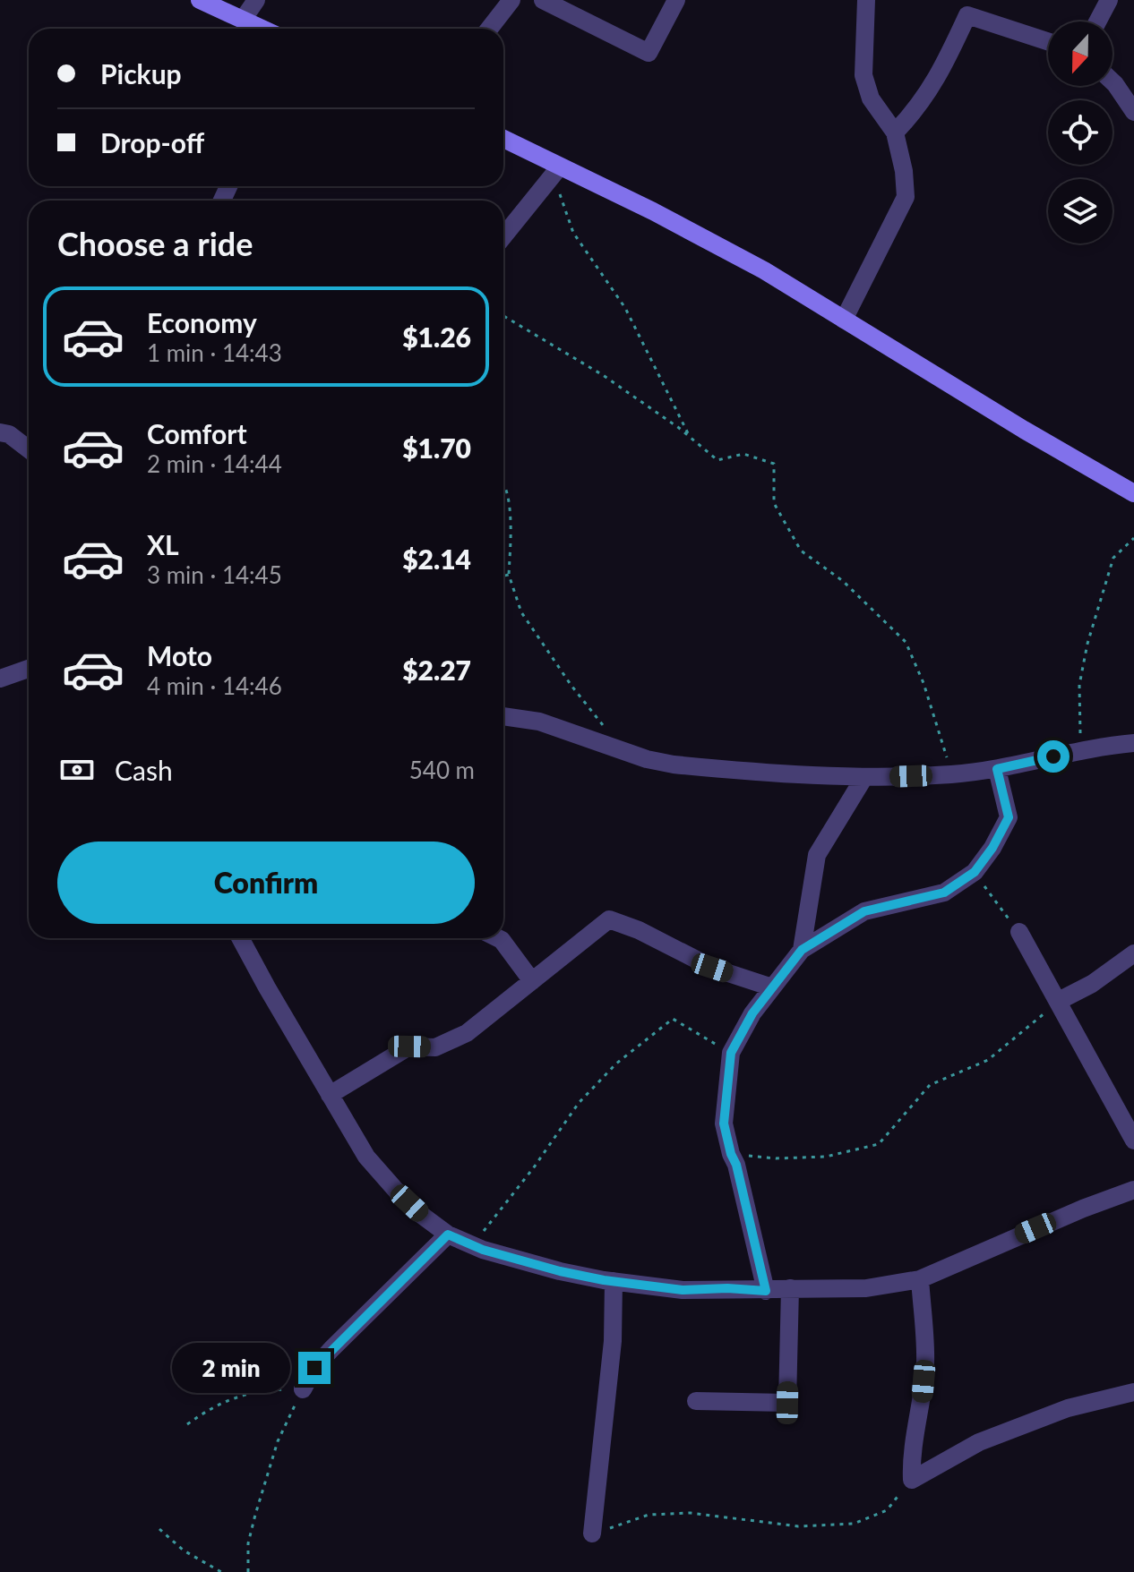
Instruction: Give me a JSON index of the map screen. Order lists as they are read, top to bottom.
{
  "north": "bottom",
  "page": {
    "banner": ["Pickup", "Drop-off"],
    "heading": "Choose a ride",
    "list": [
      {
        "name": "Economy",
        "note": "1 min · 14:43",
        "value": "$1.26"
      },
      {
        "name": "Comfort",
        "note": "2 min · 14:44",
        "value": "$1.70"
      },
      {
        "name": "XL",
        "note": "3 min · 14:45",
        "value": "$2.14"
      },
      {
        "name": "Moto",
        "note": "4 min · 14:46",
        "value": "$2.27"
      }
    ],
    "pay": ["Cash", "540 m"],
    "buttons": "Confirm",
    "bubble": "2 min"
  }
}
